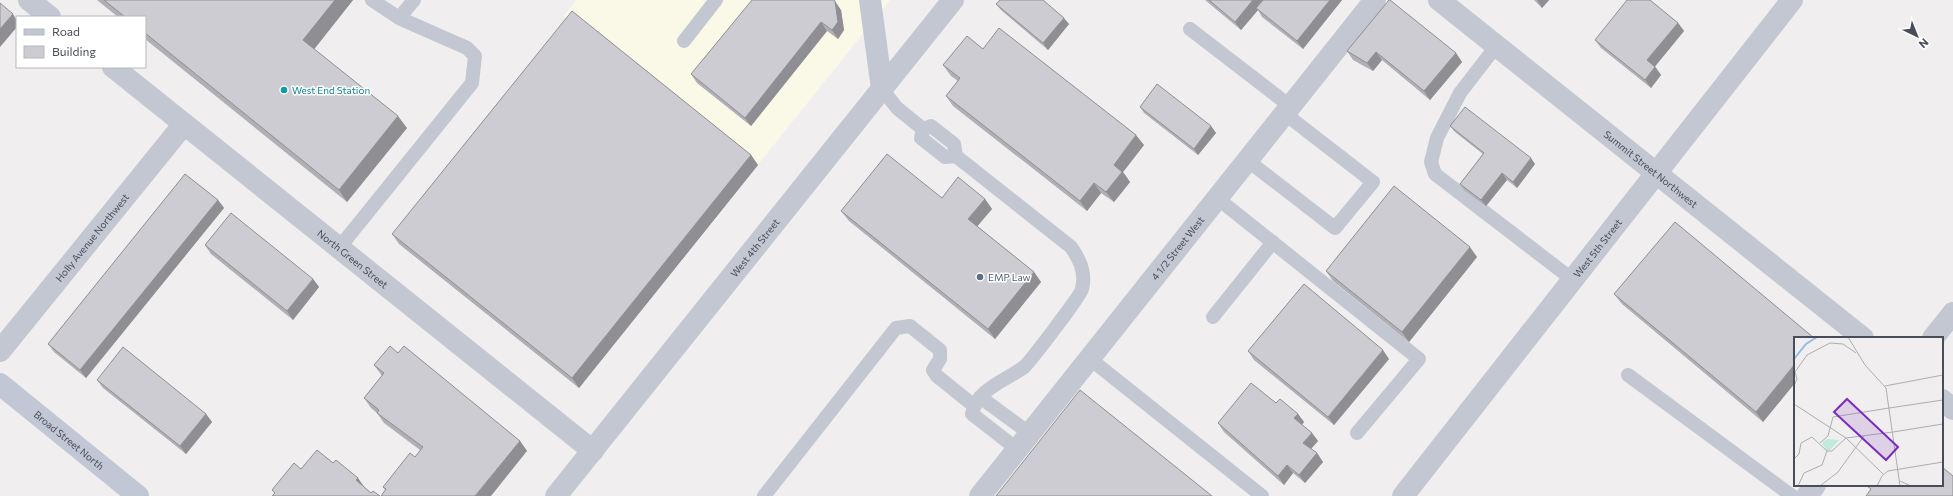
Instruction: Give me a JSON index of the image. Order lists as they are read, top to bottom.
{
  "streets": {
    "main road": ["Broad Street North"],
    "street": [
      "Summit Street Northwest",
      "Holly Avenue Northwest",
      "West 4th Street",
      "4 1/2 Street West",
      "West 5th Street",
      "North Green Street"
    ]
  },
  "crossings": [
    ["Summit Street Northwest", "West 5th Street"],
    ["Holly Avenue Northwest", "North Green Street"],
    ["West 4th Street", "North Green Street"]
  ],
  "places": ["West End Station", "EMP Law"],
  "legend": ["Road", "Building"],
  "north": "bottom right"
}
